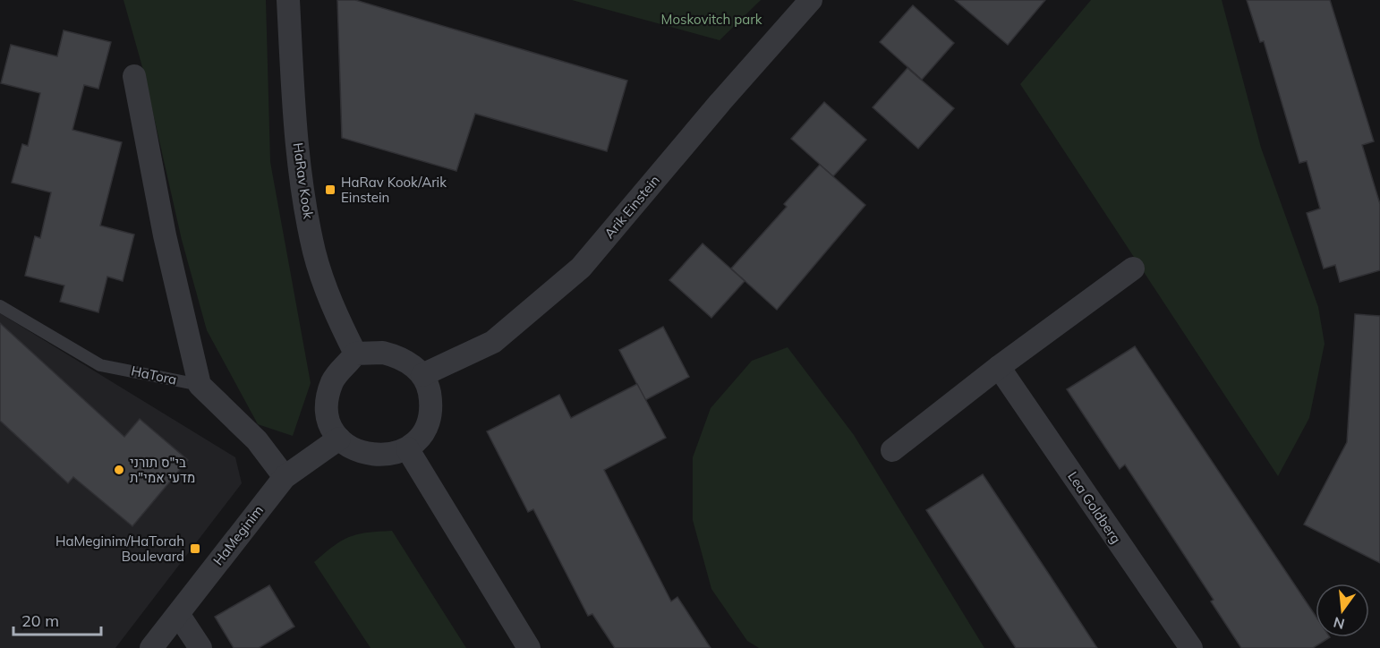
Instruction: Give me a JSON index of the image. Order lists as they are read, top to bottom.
{
  "streets": {
    "street": [
      "HaRav Kook",
      "Arik Einstein",
      "Lea Goldberg",
      "HaMeginim"
    ],
    "lane": ["HaTora"]
  },
  "crossings": [
    ["HaRav Kook", "Arik Einstein"],
    ["HaRav Kook", "HaMeginim"],
    ["Arik Einstein", "HaMeginim"]
  ],
  "parks": ["Moskovitch park"],
  "places": {
    "transit": ["HaRav Kook/Arik Einstein", "HaMeginim/HaTorah Boulevard"],
    "other": ["בי\"ס תורני מדעי אמי\"ת"]
  },
  "scale_bar": "20 m",
  "north": "bottom"
}
